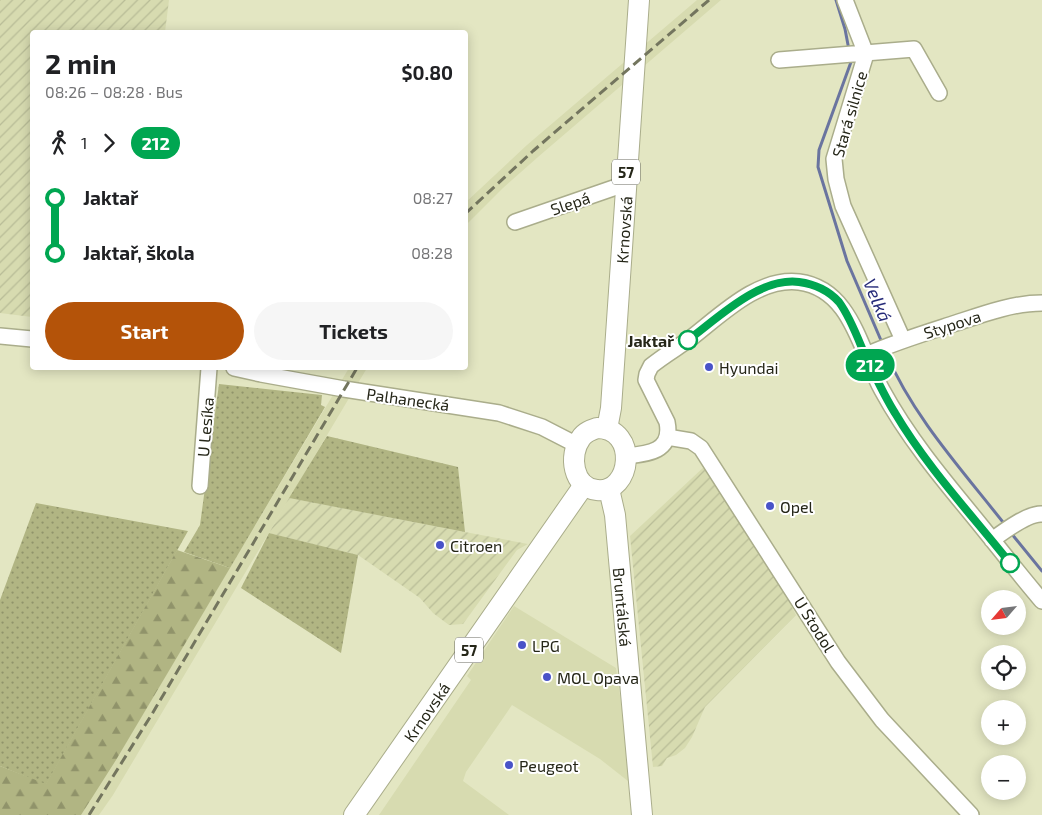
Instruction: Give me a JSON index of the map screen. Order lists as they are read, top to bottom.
{
  "streets": {
    "main road": ["57", "Krnovská", "Bruntálská"],
    "street": [
      "Stará silnice",
      "Slepá",
      "Stypova",
      "Palhanecká",
      "U Lesíka",
      "U Stodol"
    ]
  },
  "crossings": [
    ["Stará silnice", "Stypova"],
    ["Slepá", "Krnovská"],
    ["Krnovská", "Palhanecká"],
    ["Krnovská", "Bruntálská"],
    ["Palhanecká", "Bruntálská"]
  ],
  "water": ["Velká"],
  "places": [
    "Jaktař",
    "Hyundai",
    "Opel",
    "Citroen",
    "LPG",
    "MOL Opava",
    "Peugeot"
  ],
  "lines": ["bus line 212"],
  "north": "bottom left",
  "page": {
    "on_map": "212",
    "heading": ["2 min", "08:26 – 08:28 · Bus", "$0.80"],
    "legs": ["1", "212"],
    "list": [
      {
        "name": "Jaktař",
        "value": "08:27"
      },
      {
        "name": "Jaktař, škola",
        "value": "08:28"
      }
    ],
    "buttons": ["Start", "Tickets"],
    "map_buttons": ["+", "−"]
  }
}
